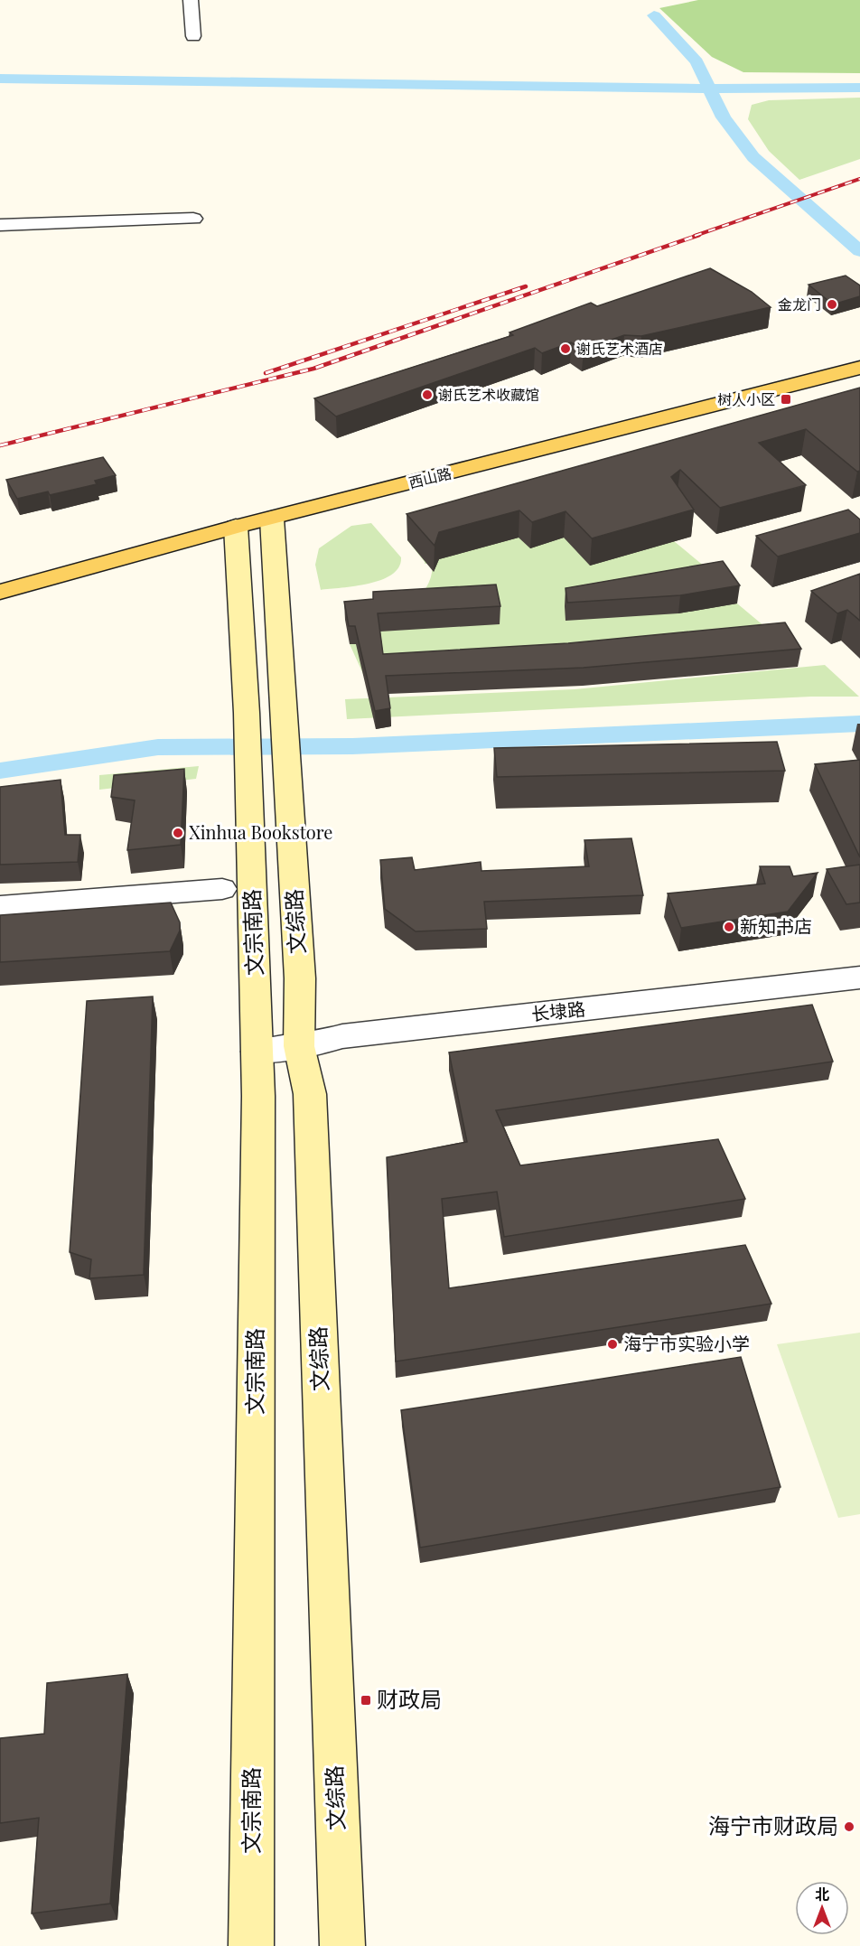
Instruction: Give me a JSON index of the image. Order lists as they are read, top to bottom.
{
  "streets": {
    "main road": ["西山路", "文综路", "文宗南路"],
    "street": ["长埭路"]
  },
  "crossings": [
    ["西山路", "文综路"],
    ["西山路", "文宗南路"],
    ["文综路", "长埭路"],
    ["文宗南路", "长埭路"]
  ],
  "places": {
    "other": [
      "金龙门",
      "谢氏艺术酒店",
      "谢氏艺术收藏馆",
      "Xinhua Bookstore",
      "新知书店",
      "海宁市实验小学",
      "海宁市财政局"
    ],
    "transit": ["树人小区", "财政局"]
  },
  "north": "top"
}
